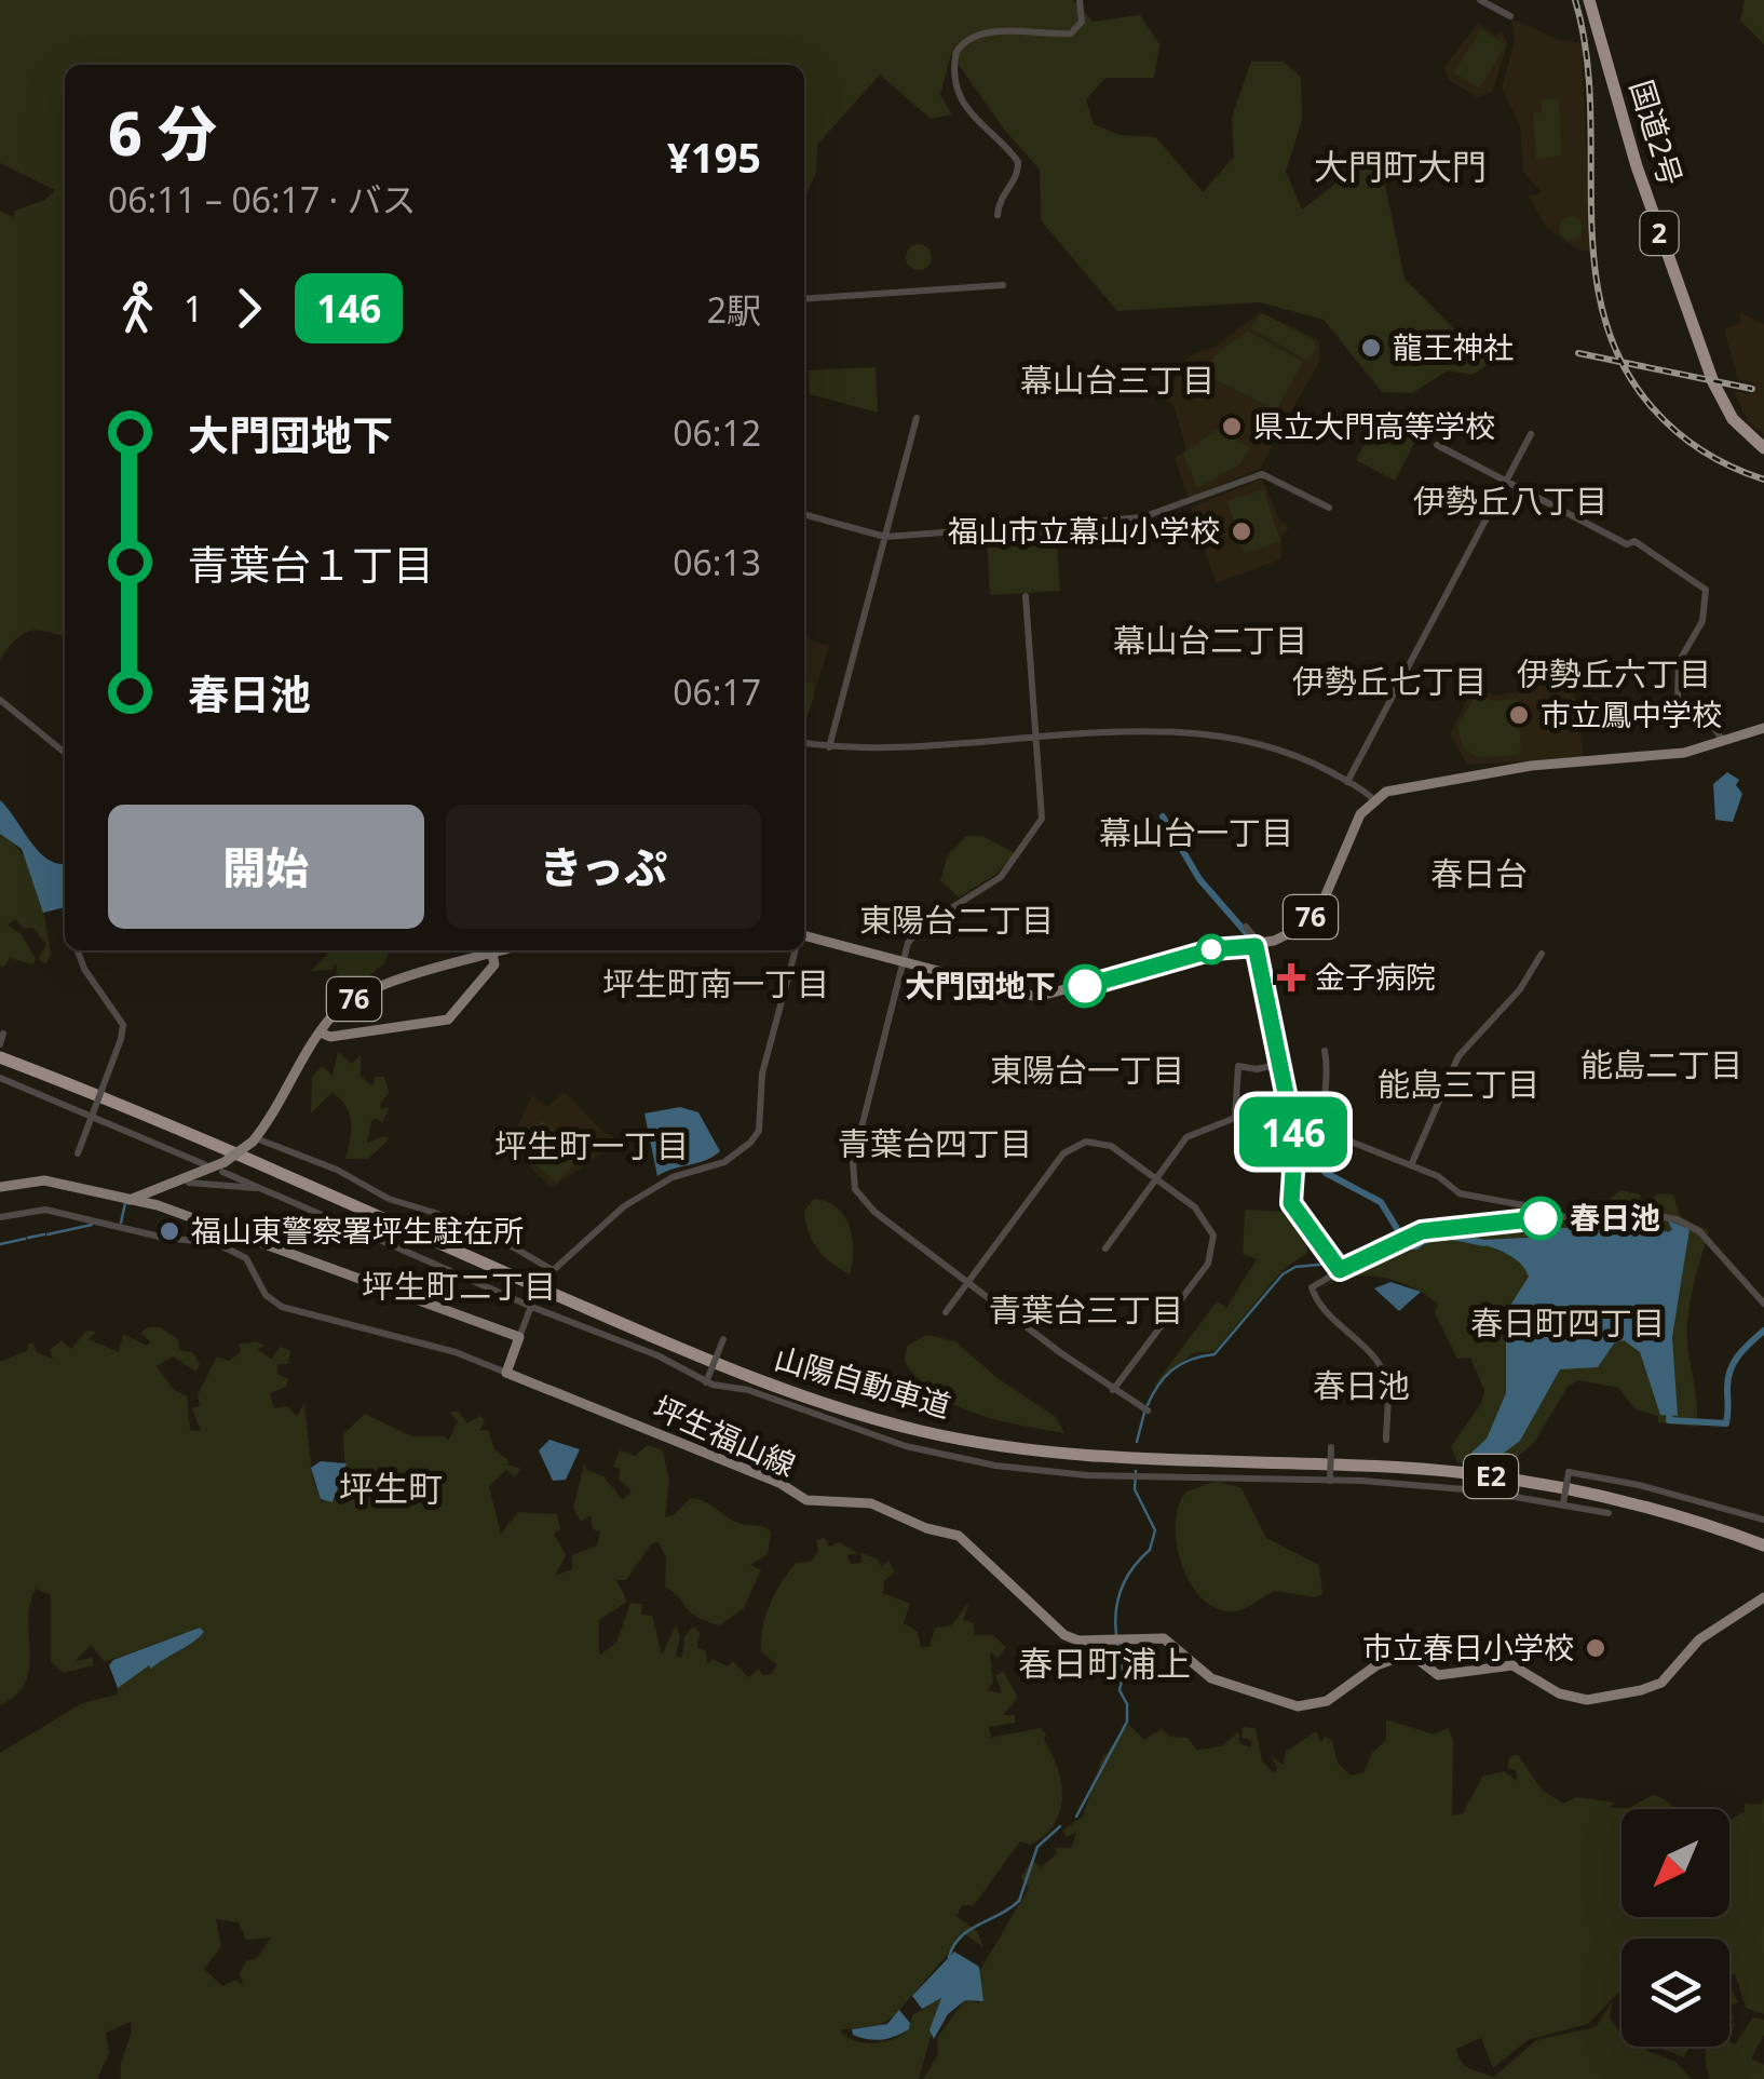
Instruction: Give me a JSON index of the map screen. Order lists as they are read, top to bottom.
{
  "streets": {
    "highway": [
      "国道2号",
      "2",
      "山陽自動車道",
      "E2"
    ],
    "main road": ["76", "坪生福山線"]
  },
  "districts": [
    "大門町大門",
    "幕山台三丁目",
    "伊勢丘八丁目",
    "幕山台二丁目",
    "伊勢丘六丁目",
    "伊勢丘七丁目",
    "幕山台一丁目",
    "春日台",
    "東陽台二丁目",
    "坪生町南一丁目",
    "能島二丁目",
    "東陽台一丁目",
    "能島三丁目",
    "青葉台四丁目",
    "坪生町一丁目",
    "坪生町二丁目",
    "青葉台三丁目",
    "春日町四丁目",
    "春日池",
    "坪生町",
    "春日町浦上"
  ],
  "places": {
    "other": [
      "龍王神社",
      "県立大門高等学校",
      "福山市立幕山小学校",
      "市立鳳中学校",
      "大門団地下",
      "春日池",
      "福山東警察署坪生駐在所",
      "市立春日小学校"
    ],
    "health": ["金子病院"]
  },
  "lines": ["bus line 146"],
  "north": "bottom left",
  "page": {
    "on_map": "146",
    "heading": ["6 分", "06:11 – 06:17 · バス", "¥195"],
    "legs": ["1", "146", "2駅"],
    "list": [
      {
        "name": "大門団地下",
        "value": "06:12"
      },
      {
        "name": "青葉台１丁目",
        "value": "06:13"
      },
      {
        "name": "春日池",
        "value": "06:17"
      }
    ],
    "buttons": ["開始", "きっぷ"]
  }
}
